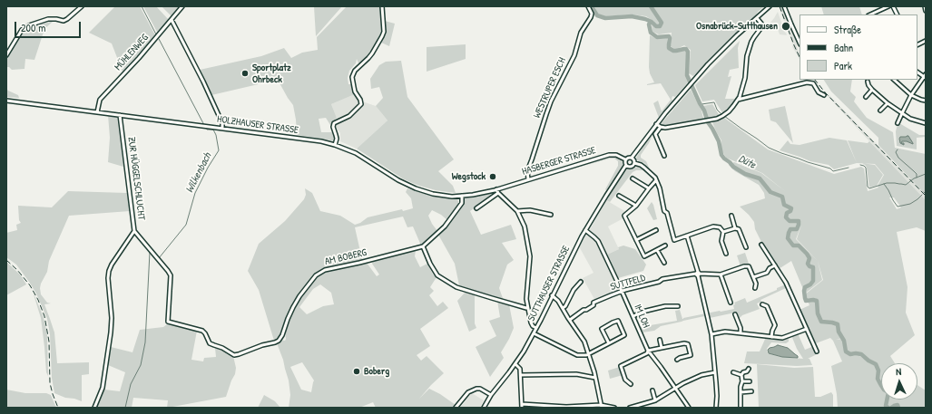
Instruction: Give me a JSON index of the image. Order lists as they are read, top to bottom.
{
  "streets": {
    "street": [
      "MÜHLENWEG",
      "WESTRUPER ESCH",
      "HOLZHAUSER STRASSE",
      "HASBERGER STRASSE",
      "ZUR HÜGGELSCHLUCHT",
      "AM BOBERG",
      "SUTTFELD",
      "SUTTHAUSER STRASSE",
      "IM LOH"
    ]
  },
  "crossings": [
    ["MÜHLENWEG", "HOLZHAUSER STRASSE"],
    ["WESTRUPER ESCH", "HASBERGER STRASSE"],
    ["HOLZHAUSER STRASSE", "HASBERGER STRASSE"],
    ["HOLZHAUSER STRASSE", "ZUR HÜGGELSCHLUCHT"],
    ["HOLZHAUSER STRASSE", "AM BOBERG"],
    ["HASBERGER STRASSE", "SUTTHAUSER STRASSE"],
    ["ZUR HÜGGELSCHLUCHT", "AM BOBERG"],
    ["SUTTFELD", "IM LOH"],
    ["SUTTHAUSER STRASSE", "IM LOH"]
  ],
  "water": ["Düte", "Wilkenbach"],
  "places": [
    "Osnabrück-Sutthausen",
    "Sportplatz Ohrbeck",
    "Wegstock",
    "Boberg"
  ],
  "legend": ["Straße", "Bahn", "Park"],
  "scale_bar": "200 m",
  "north": "top"
}
